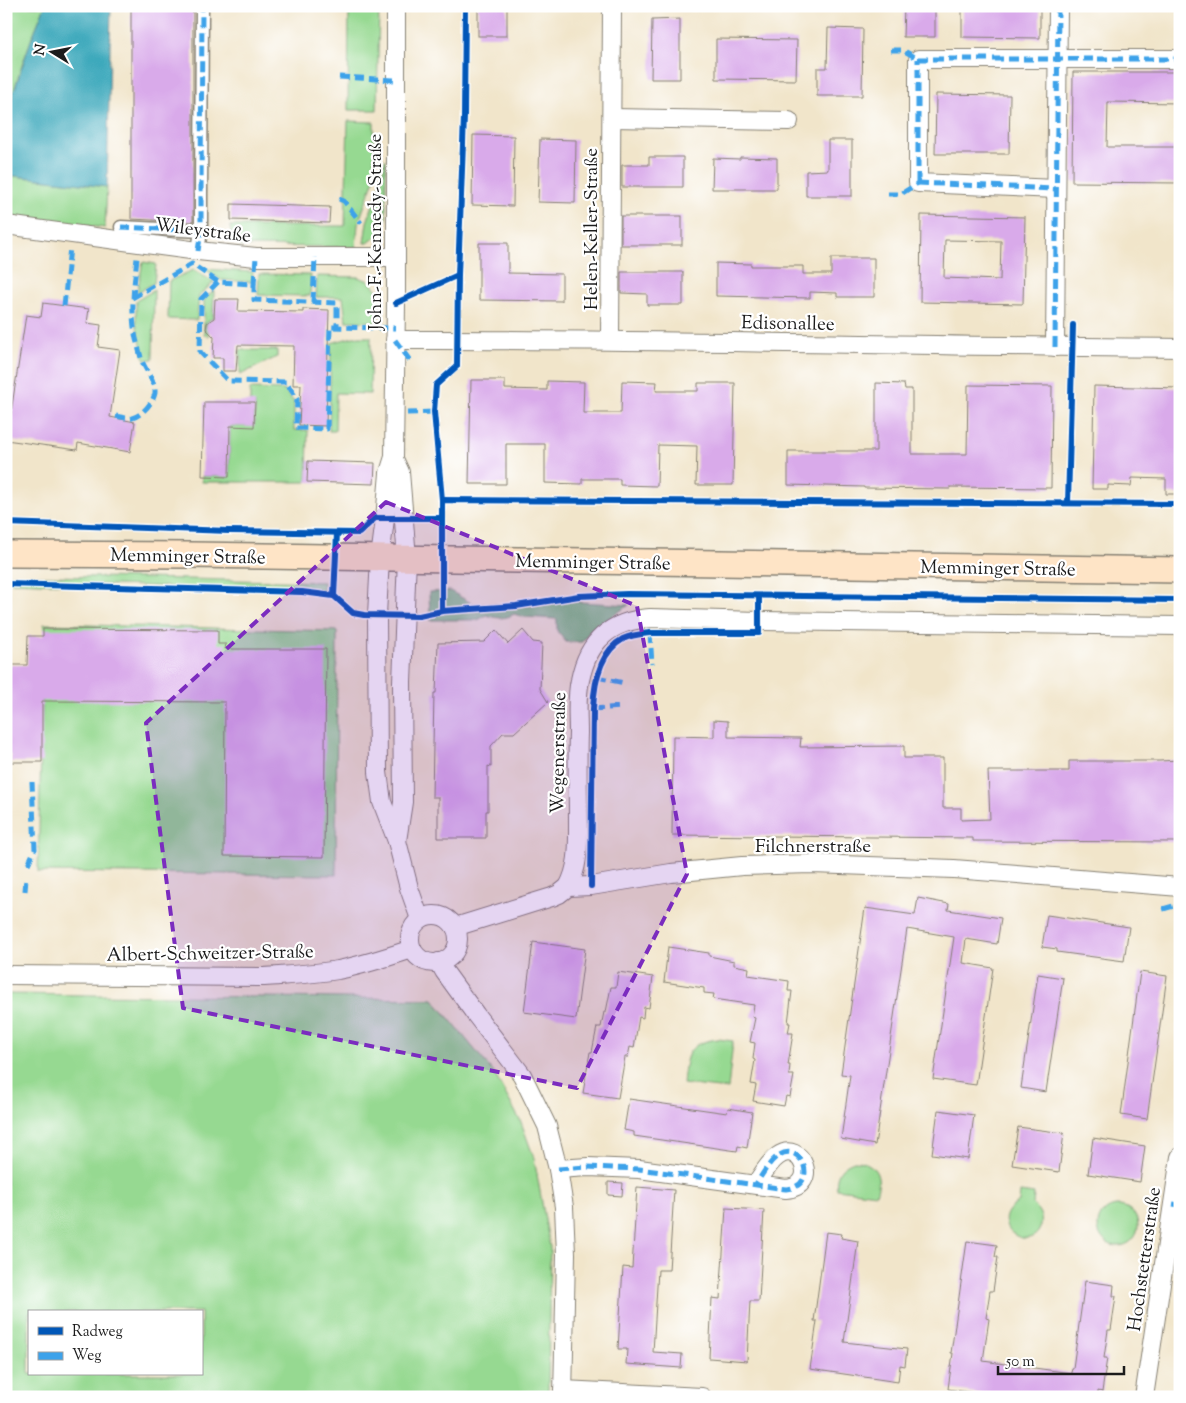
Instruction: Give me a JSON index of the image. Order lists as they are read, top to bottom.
{
  "streets": {
    "main road": ["Memminger Straße"],
    "street": [
      "Wileystraße",
      "Helen-Keller-Straße",
      "John-F.-Kennedy-Straße",
      "Edisonallee",
      "Wegenerstraße",
      "Filchnerstraße",
      "Albert-Schweitzer-Straße",
      "Hochstetterstraße"
    ]
  },
  "crossings": [
    ["Wileystraße", "John-F.-Kennedy-Straße"],
    ["Helen-Keller-Straße", "Edisonallee"],
    ["John-F.-Kennedy-Straße", "Edisonallee"],
    ["John-F.-Kennedy-Straße", "Memminger Straße"],
    ["Wegenerstraße", "Filchnerstraße"],
    ["Filchnerstraße", "Albert-Schweitzer-Straße"]
  ],
  "legend": ["Radweg", "Weg"],
  "scale_bar": "50 m",
  "north": "left"
}
